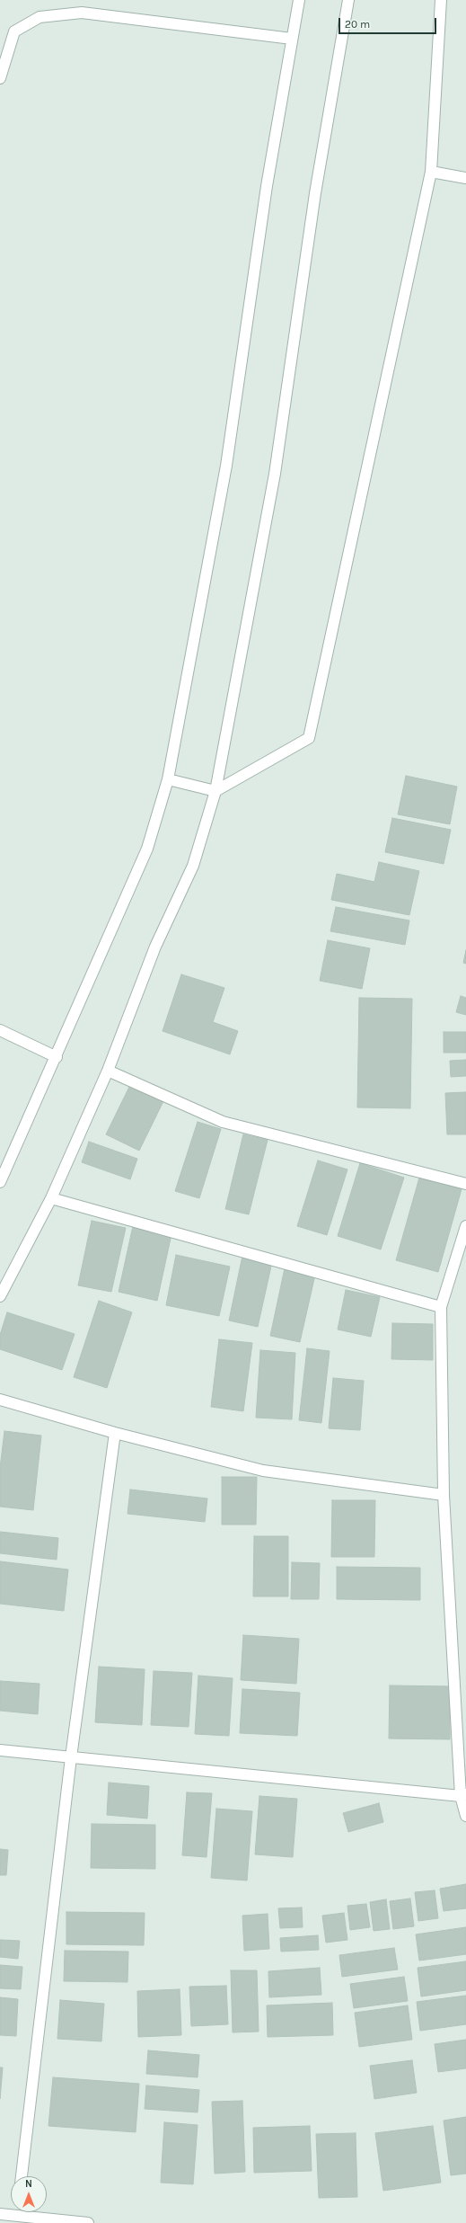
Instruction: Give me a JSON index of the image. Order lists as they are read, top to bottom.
{
  "scale_bar": "20 m",
  "north": "top"
}
